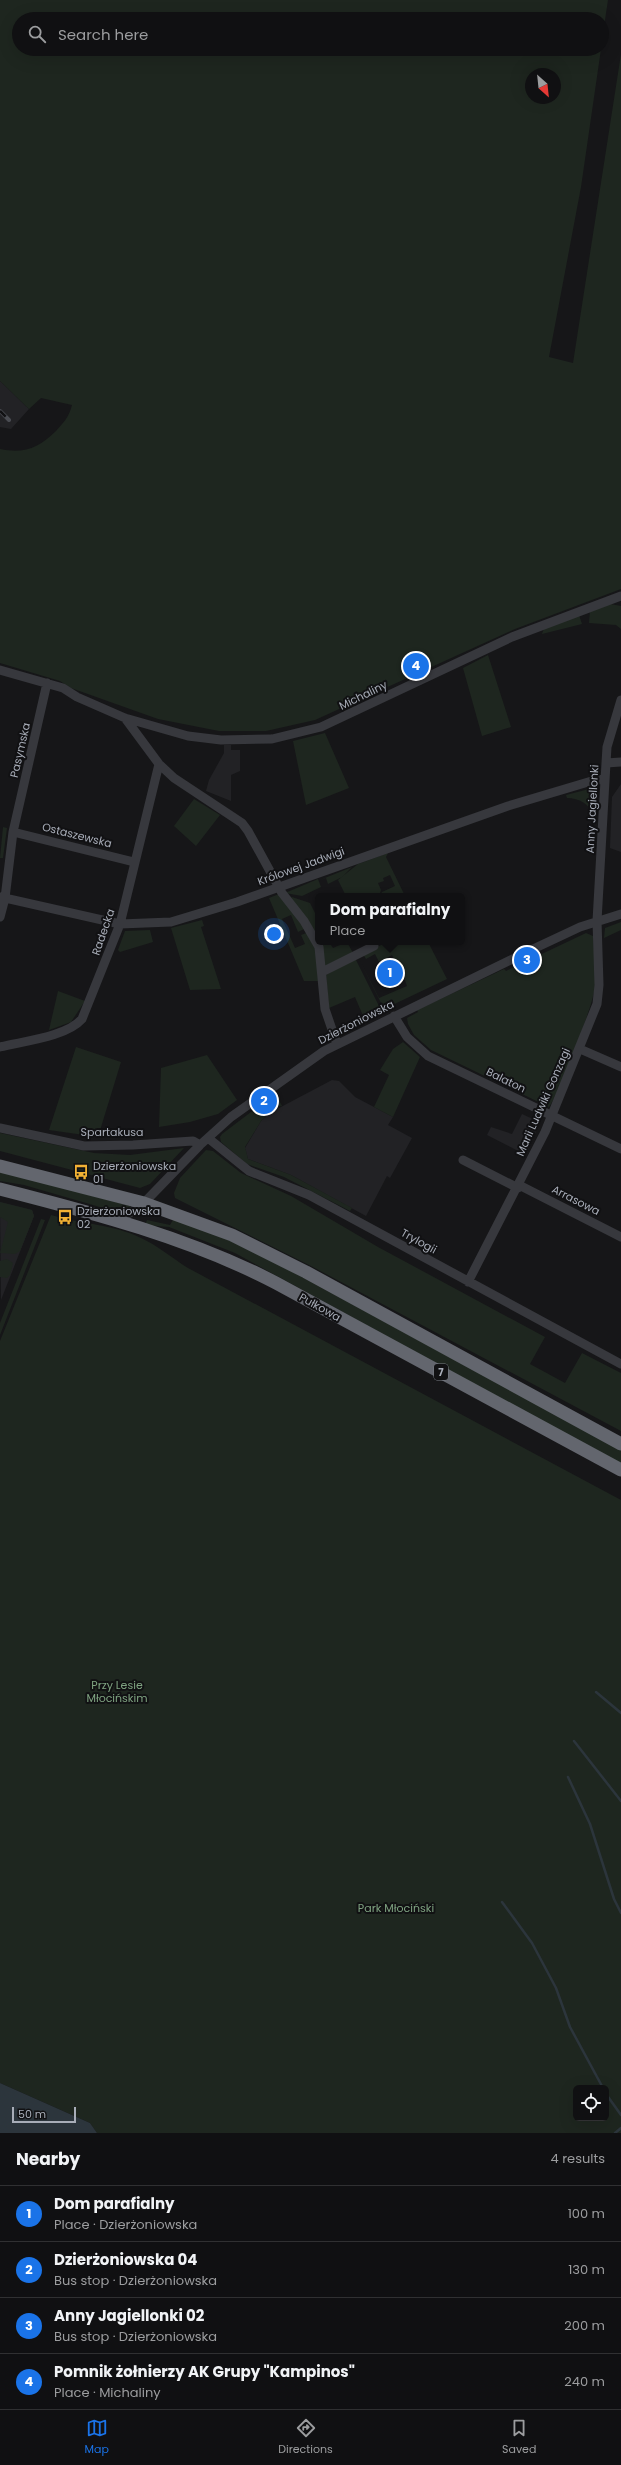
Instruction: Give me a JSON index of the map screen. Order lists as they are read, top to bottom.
{
  "streets": {
    "highway": ["Pułkowa", "7"],
    "street": [
      "Michaliny",
      "Pasymska",
      "Anny Jagiellonki",
      "Ostaszewska",
      "Królowej Jadwigi",
      "Radecka",
      "Dzierżoniowska",
      "Balaton",
      "Marii Ludwiki Gonzagi",
      "Spartakusa",
      "Arrasowa",
      "Trylogii"
    ]
  },
  "crossings": [
    ["Michaliny", "Pasymska"],
    ["Pasymska", "Ostaszewska"],
    ["Pasymska", "Królowej Jadwigi"],
    ["Anny Jagiellonki", "Królowej Jadwigi"],
    ["Anny Jagiellonki", "Dzierżoniowska"],
    ["Anny Jagiellonki", "Marii Ludwiki Gonzagi"],
    ["Ostaszewska", "Radecka"],
    ["Królowej Jadwigi", "Radecka"],
    ["Dzierżoniowska", "Balaton"],
    ["Dzierżoniowska", "Marii Ludwiki Gonzagi"],
    ["Dzierżoniowska", "Spartakusa"],
    ["Dzierżoniowska", "Trylogii"],
    ["Dzierżoniowska", "Pułkowa"],
    ["Dzierżoniowska", "7"],
    ["Balaton", "Marii Ludwiki Gonzagi"],
    ["Marii Ludwiki Gonzagi", "Arrasowa"],
    ["Marii Ludwiki Gonzagi", "Trylogii"]
  ],
  "parks": ["Przy Lesie Młocińskim", "Park Młociński"],
  "places": {
    "bus stop": ["Dzierżoniowska 01", "Dzierżoniowska 02"]
  },
  "scale_bar": "50 m",
  "north": "bottom right",
  "page": {
    "search": "Search here",
    "pins": [
      "4",
      "3",
      "1",
      "2"
    ],
    "popup": ["Dom parafialny", "Place"],
    "scale": "50 m",
    "heading": ["Nearby", "4 results"],
    "list": [
      {
        "mark": "1",
        "name": "Dom parafialny",
        "note": "Place · Dzierżoniowska",
        "value": "100 m"
      },
      {
        "mark": "2",
        "name": "Dzierżoniowska 04",
        "note": "Bus stop · Dzierżoniowska",
        "value": "130 m"
      },
      {
        "mark": "3",
        "name": "Anny Jagiellonki 02",
        "note": "Bus stop · Dzierżoniowska",
        "value": "200 m"
      },
      {
        "mark": "4",
        "name": "Pomnik żołnierzy AK Grupy \"Kampinos\"",
        "note": "Place · Michaliny",
        "value": "240 m"
      }
    ],
    "nav": ["Map", "Directions", "Saved"]
  }
}
